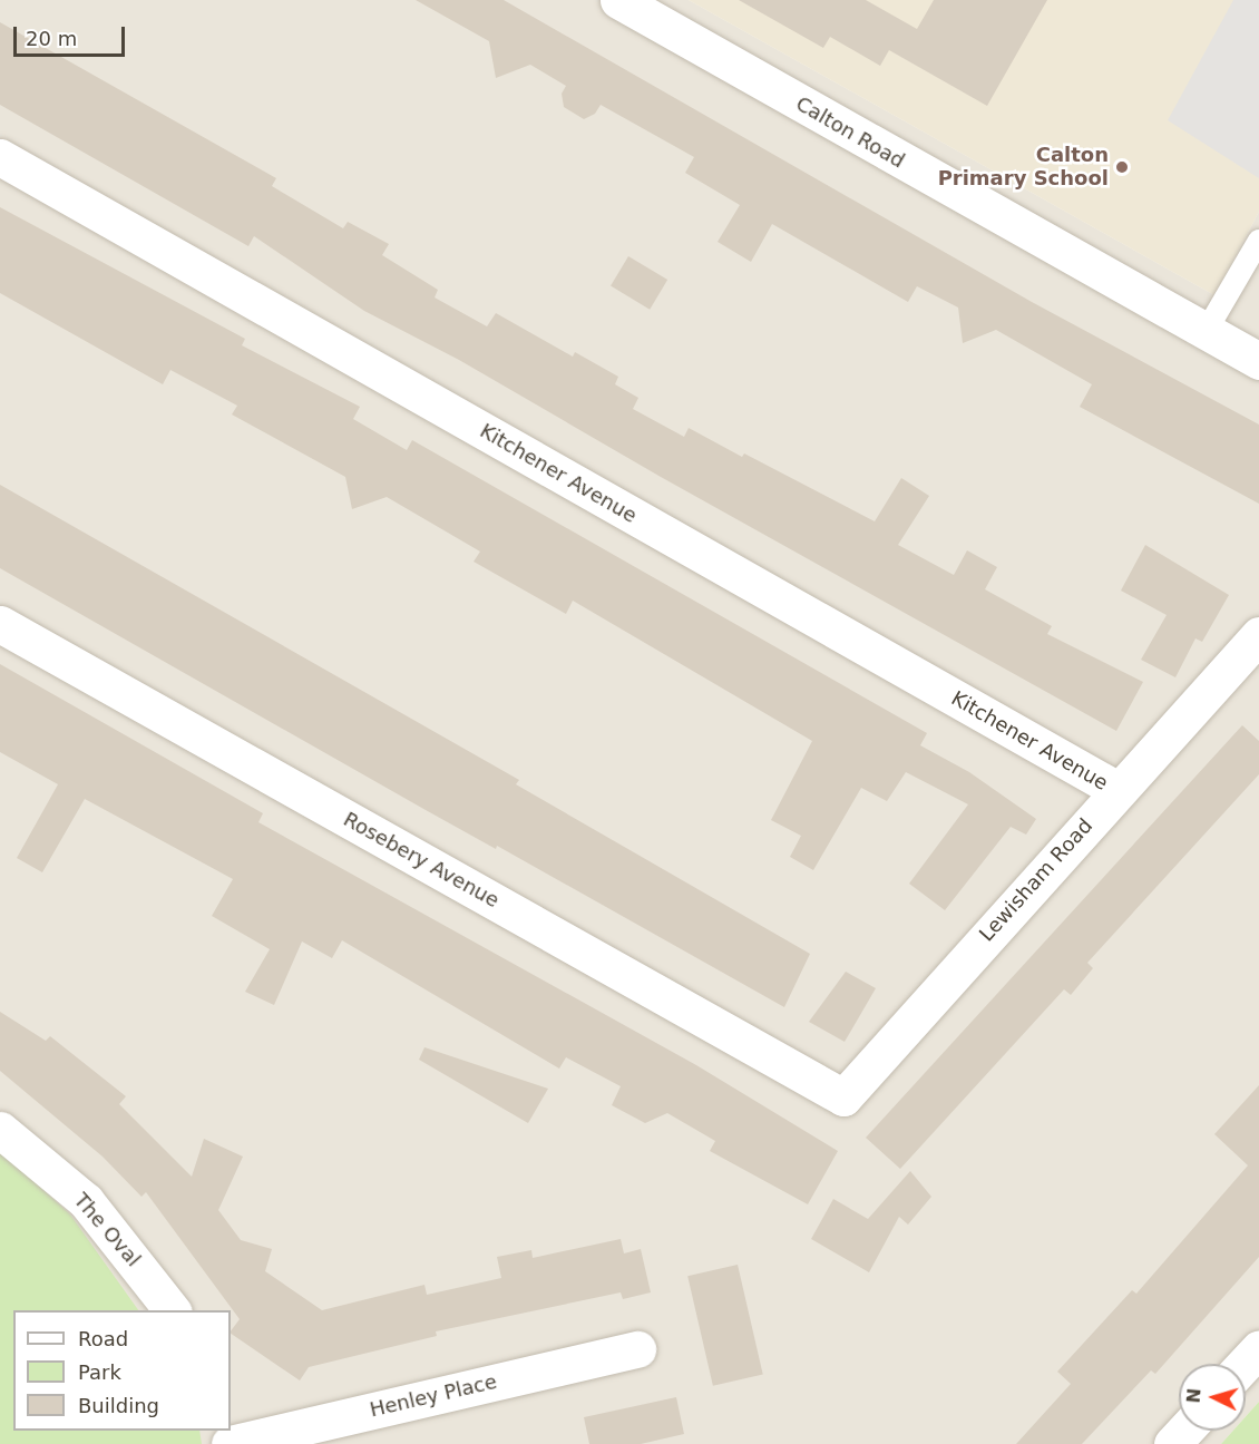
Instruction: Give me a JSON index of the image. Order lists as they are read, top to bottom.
{
  "streets": {
    "street": [
      "Calton Road",
      "Kitchener Avenue",
      "Rosebery Avenue",
      "Lewisham Road",
      "The Oval",
      "Henley Place"
    ]
  },
  "crossings": [
    ["Kitchener Avenue", "Lewisham Road"],
    ["Rosebery Avenue", "Lewisham Road"]
  ],
  "places": ["Calton Primary School"],
  "legend": ["Road", "Park", "Building"],
  "scale_bar": "20 m",
  "north": "left"
}
